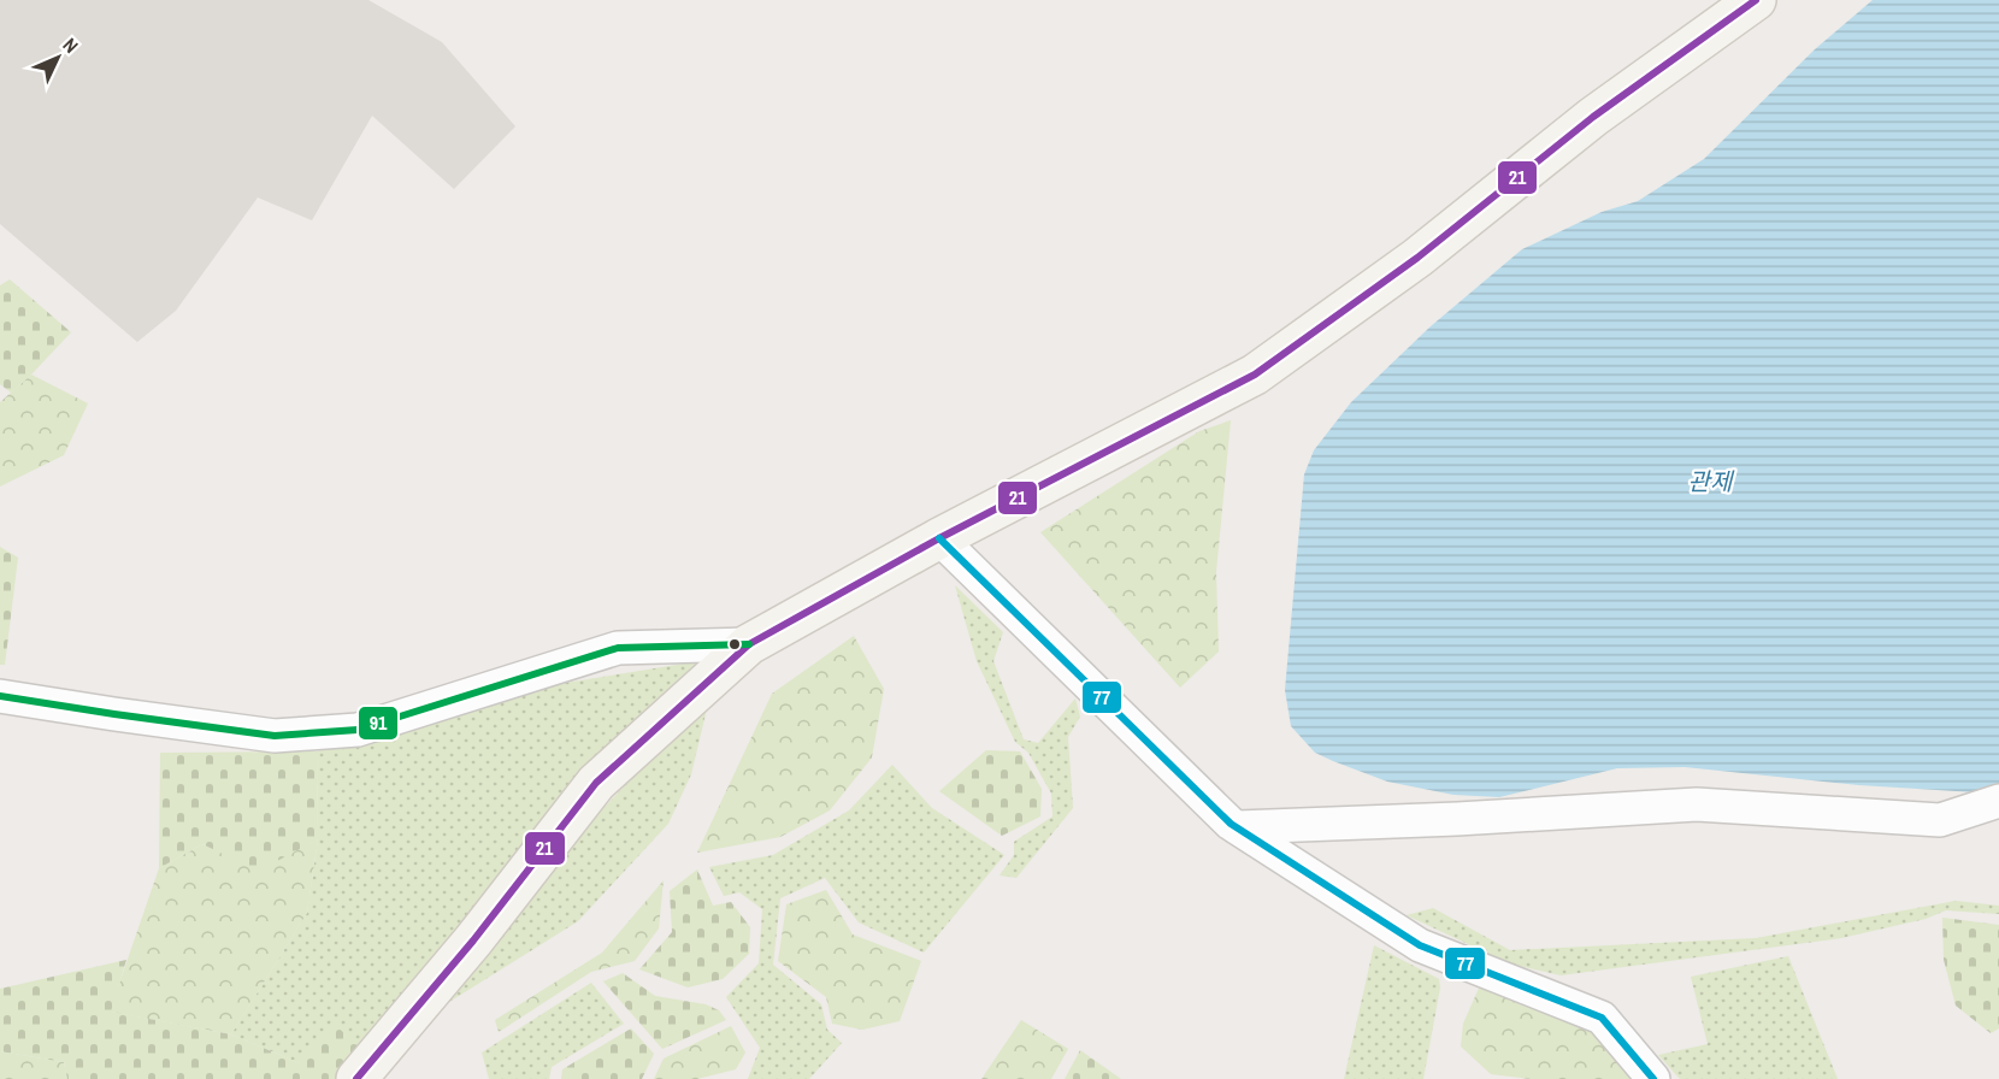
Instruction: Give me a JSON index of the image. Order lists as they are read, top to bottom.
{
  "water": ["관제"],
  "lines": ["transit line 21", "transit line 77", "transit line 91"],
  "north": "top right"
}
